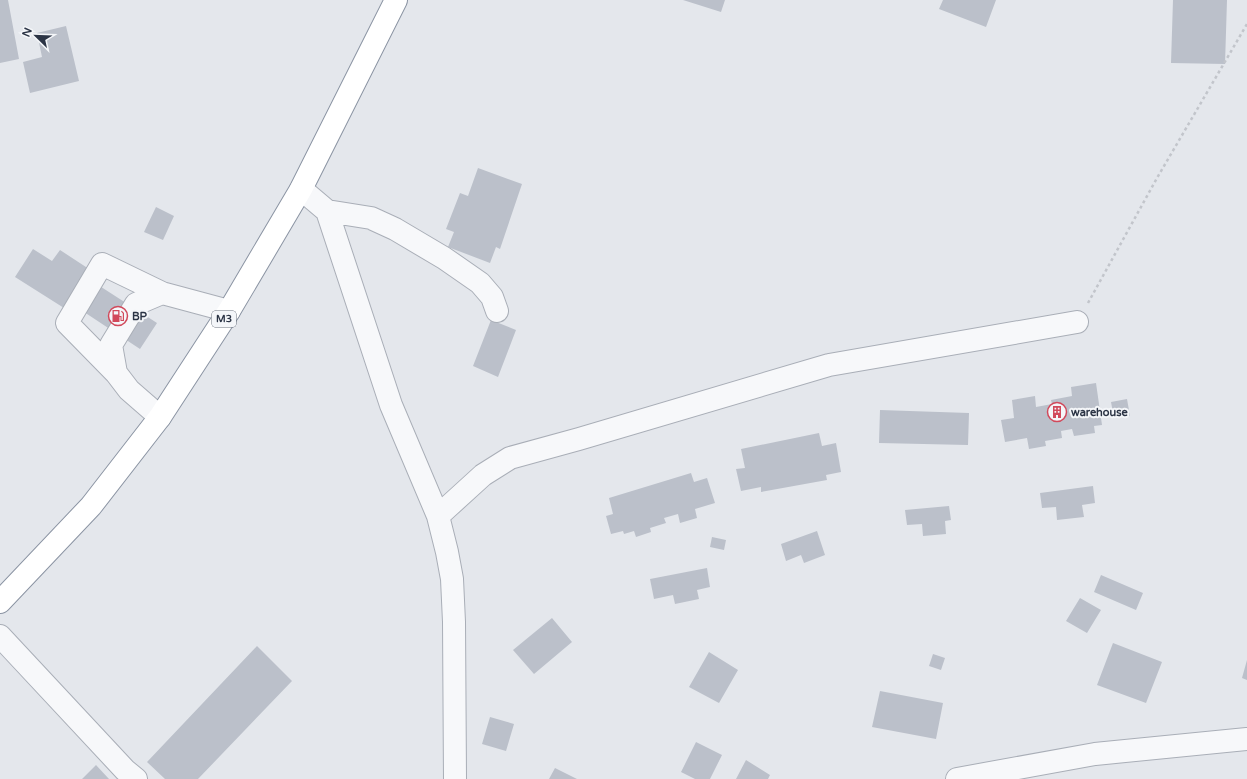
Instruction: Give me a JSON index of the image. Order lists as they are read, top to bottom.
{
  "streets": {
    "highway": ["M3"]
  },
  "places": {
    "fuel station": ["BP"],
    "building": ["warehouse"]
  },
  "north": "top left"
}
